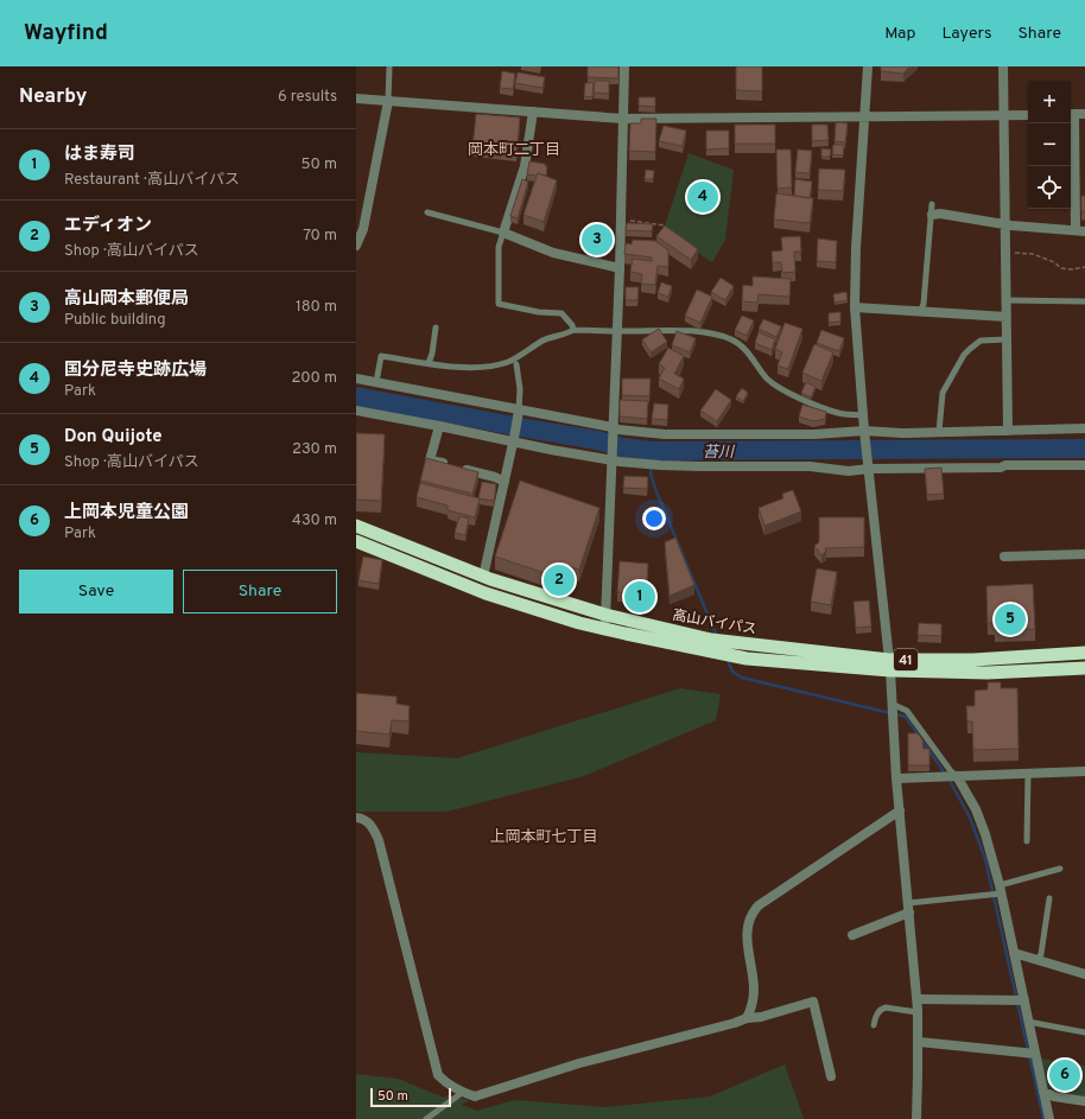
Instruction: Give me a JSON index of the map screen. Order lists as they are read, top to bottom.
{
  "streets": {
    "highway": ["高山バイパス", "41"]
  },
  "districts": ["岡本町二丁目", "上岡本町七丁目"],
  "water": ["苔川"],
  "scale_bar": "50 m",
  "page": {
    "header": "Wayfind",
    "nav": ["Map", "Layers", "Share"],
    "heading": ["Nearby", "6 results"],
    "map_buttons": ["+", "−"],
    "list": [
      {
        "mark": "1",
        "name": "はま寿司",
        "note": "Restaurant · 高山バイパス",
        "value": "50 m"
      },
      {
        "mark": "2",
        "name": "エディオン",
        "note": "Shop · 高山バイパス",
        "value": "70 m"
      },
      {
        "mark": "3",
        "name": "高山岡本郵便局",
        "note": "Public building",
        "value": "180 m"
      },
      {
        "mark": "4",
        "name": "国分尼寺史跡広場",
        "note": "Park",
        "value": "200 m"
      },
      {
        "mark": "5",
        "name": "Don Quijote",
        "note": "Shop · 高山バイパス",
        "value": "230 m"
      },
      {
        "mark": "6",
        "name": "上岡本児童公園",
        "note": "Park",
        "value": "430 m"
      }
    ],
    "pins": [
      "4",
      "3",
      "2",
      "1",
      "5",
      "6"
    ],
    "buttons": ["Save", "Share"],
    "scale": "50 m"
  }
}
